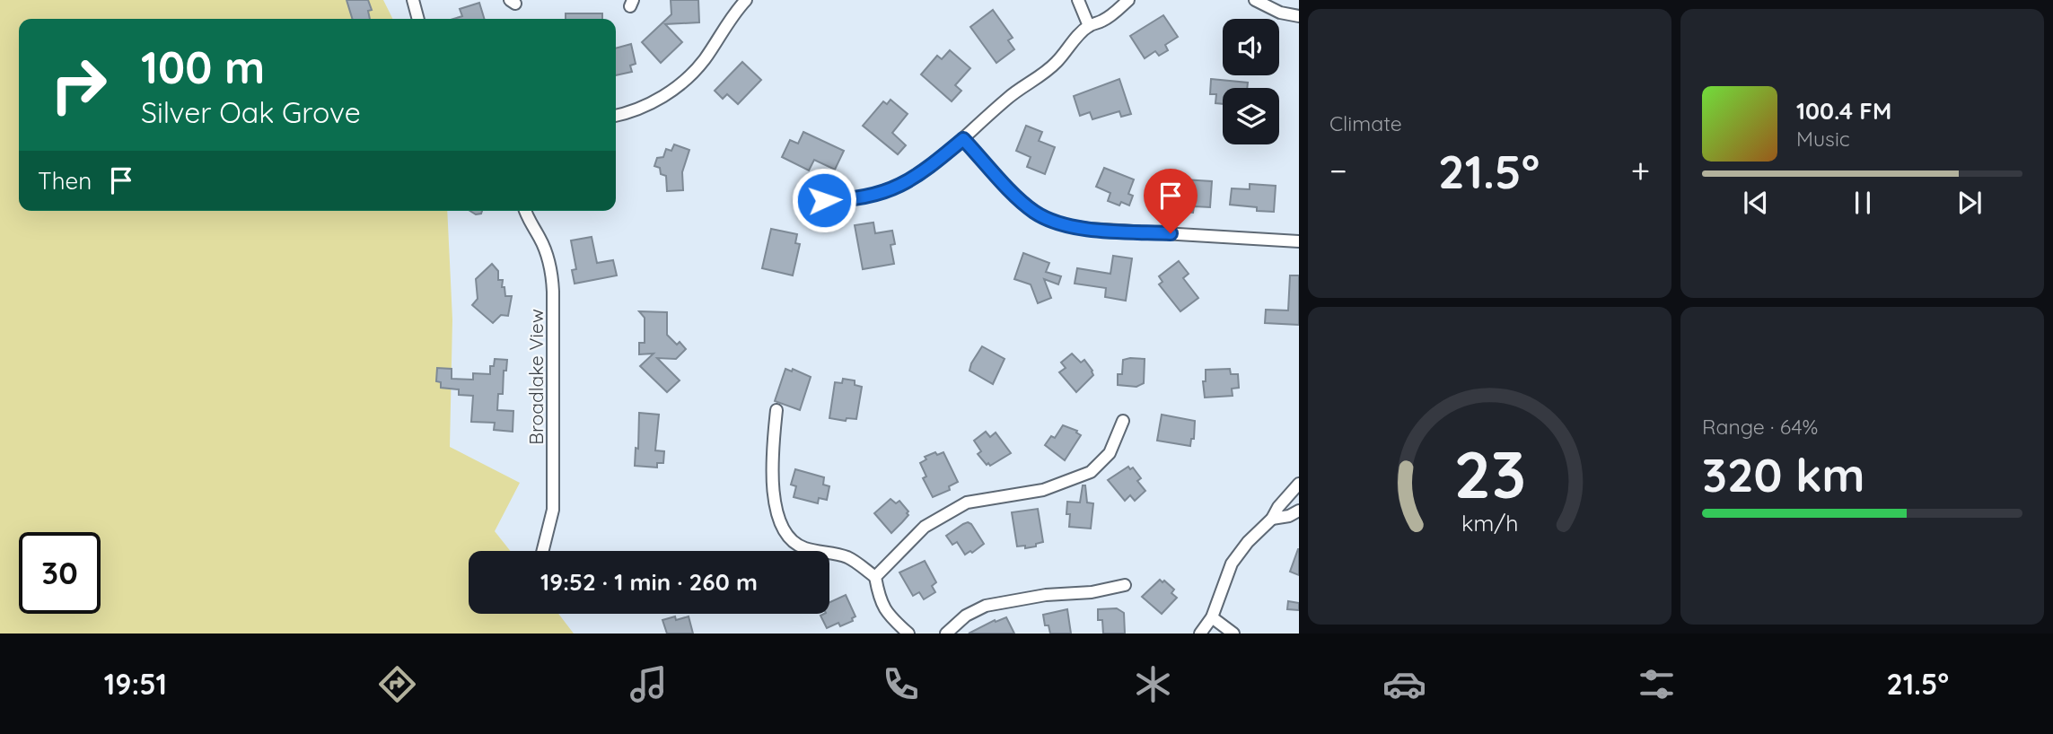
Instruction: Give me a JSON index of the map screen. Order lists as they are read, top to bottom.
{
  "streets": {
    "street": ["Broadlake View"]
  },
  "page": {
    "tile": [
      "Climate",
      ["Range · 64%", "320 km"]
    ],
    "turn": ["100 m", "Silver Oak Grove"],
    "song": ["100.4 FM", "Music"],
    "heat": ["−", "21.5°", "+"],
    "then": "Then",
    "limit": "30",
    "trip": "19:52 · 1 min · 260 m",
    "tabs": ["19:51", "21.5°"],
    "gauge": ["23", "km/h"]
  }
}
